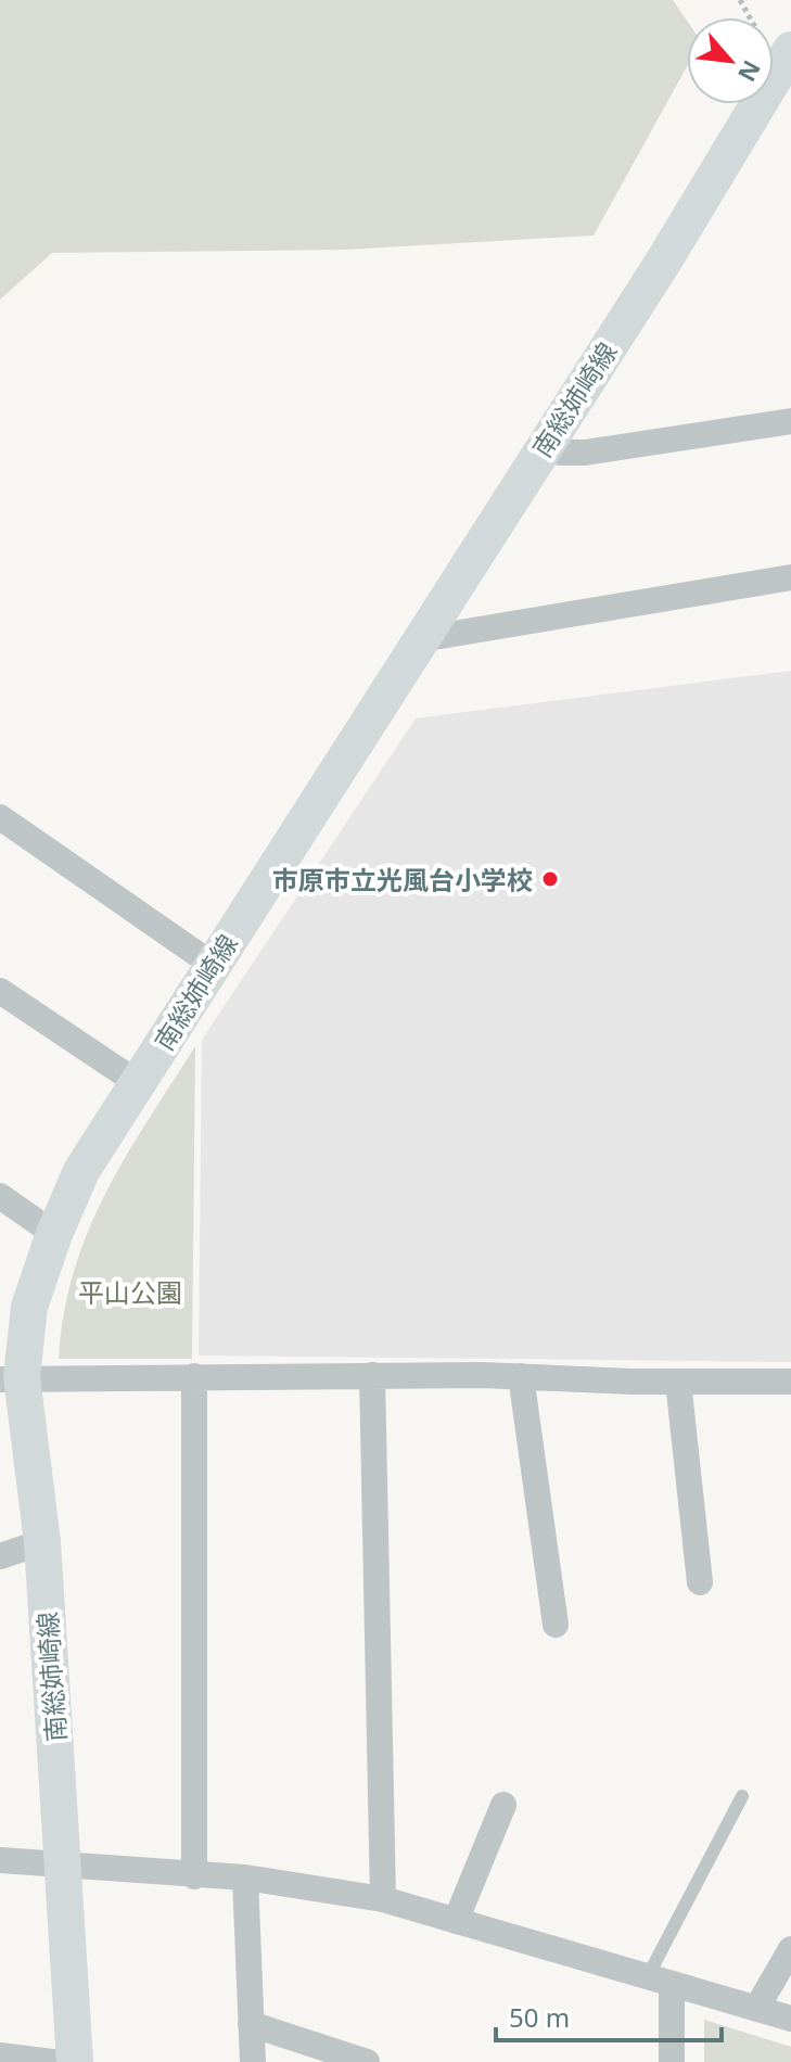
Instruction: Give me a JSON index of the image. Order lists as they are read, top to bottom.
{
  "streets": {
    "main road": ["南総姉崎線"]
  },
  "parks": ["平山公園"],
  "places": ["市原市立光風台小学校"],
  "scale_bar": "50 m",
  "north": "bottom right"
}
